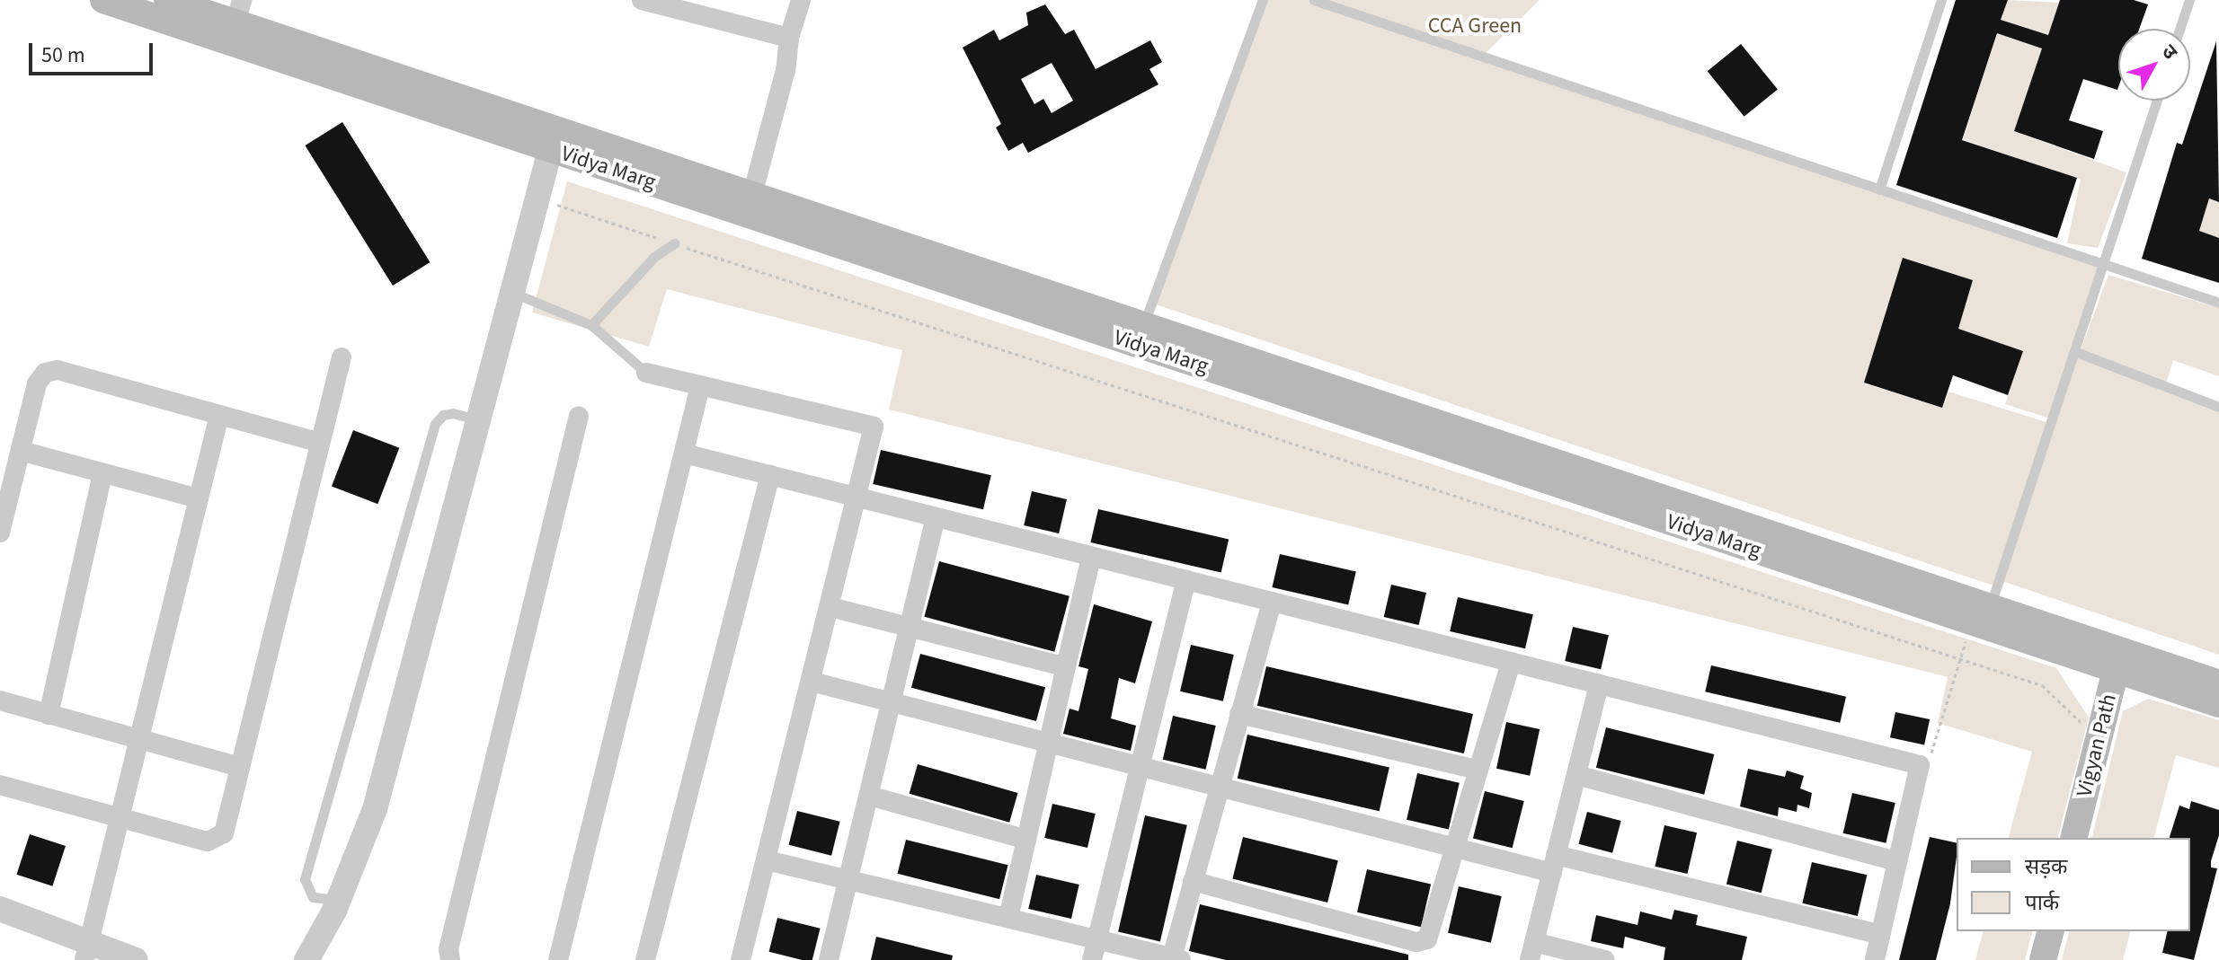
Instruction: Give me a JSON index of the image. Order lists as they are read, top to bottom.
{
  "streets": {
    "main road": ["Vidya Marg", "Vigyan Path"]
  },
  "crossings": [
    ["Vidya Marg", "Vigyan Path"]
  ],
  "parks": ["CCA Green"],
  "legend": ["सड़क", "पार्क"],
  "scale_bar": "50 m",
  "north": "top right"
}
